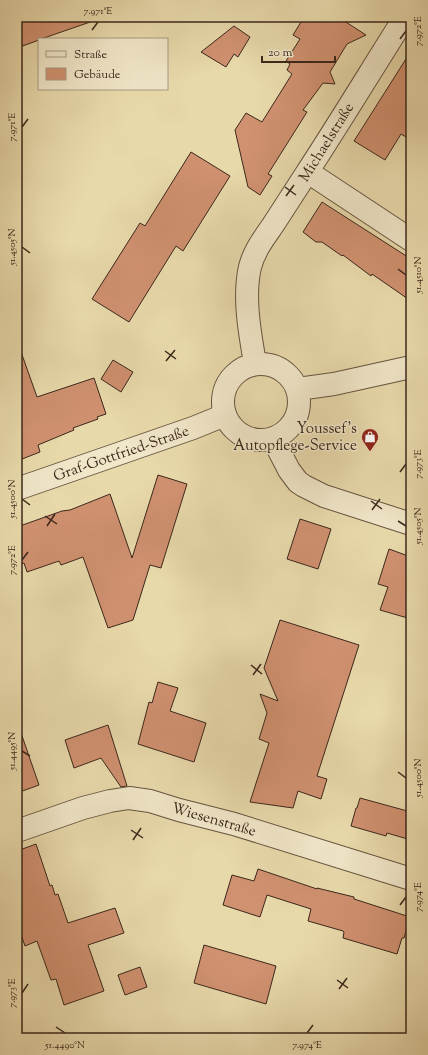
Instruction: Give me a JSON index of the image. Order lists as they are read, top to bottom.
{
  "streets": {
    "street": ["Michaelstraße", "Graf-Gottfried-Straße", "Wiesenstraße"]
  },
  "crossings": [
    ["Michaelstraße", "Graf-Gottfried-Straße"]
  ],
  "places": {
    "shop": ["Youssef's Autopflege-Service"]
  },
  "legend": ["Straße", "Gebäude"],
  "scale_bar": "20 m",
  "coordinates": [
    "7.971°E",
    "7.972°E",
    "51.4505°N",
    "51.4510°N",
    "7.973°E",
    "51.4500°N",
    "51.4495°N",
    "7.974°E",
    "51.4490°N"
  ]
}
